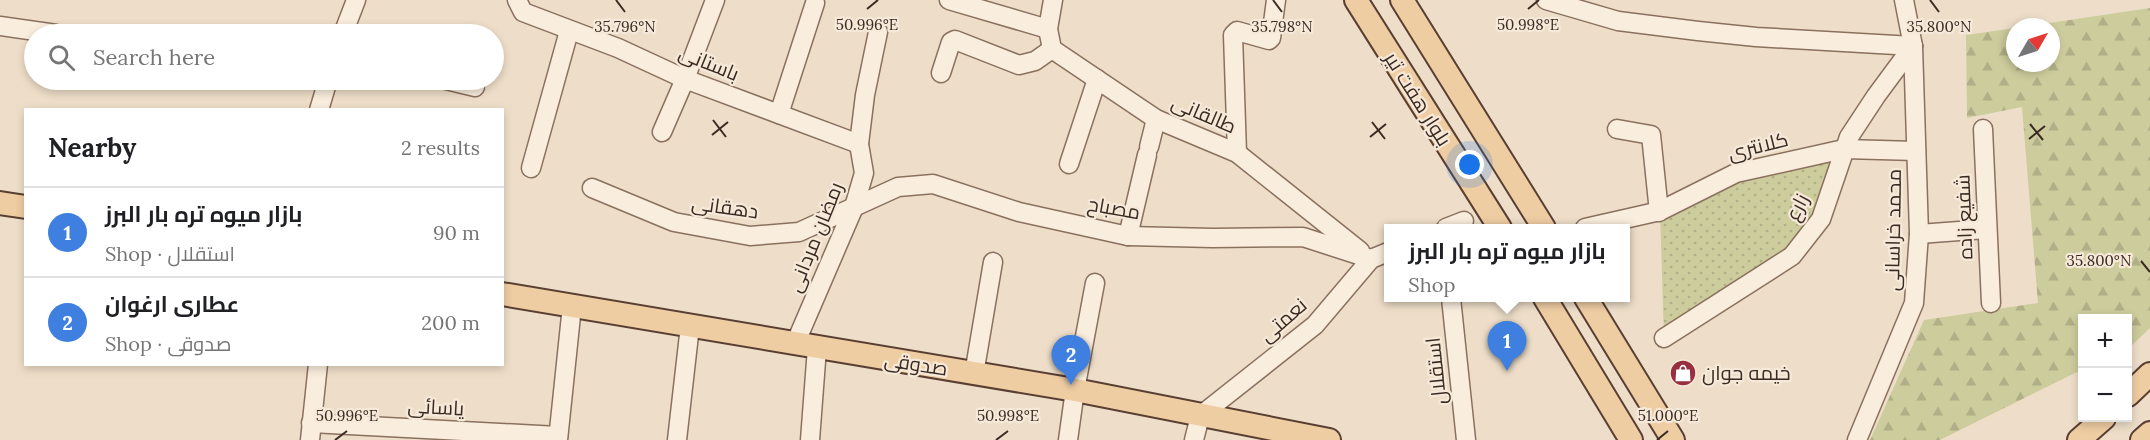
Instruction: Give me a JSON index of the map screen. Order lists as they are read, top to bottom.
{
  "streets": {
    "main road": ["بلوار هفت تیر", "صدوقی"],
    "street": [
      "باستانی",
      "طالقانی",
      "کلانتری",
      "دهقانی",
      "زارع",
      "مصباح",
      "شفیع زاده",
      "محمد خراسانی",
      "رمضان مردانی",
      "نعمتی",
      "استقلال",
      "یاسائی"
    ]
  },
  "crossings": [
    ["باستانی", "رمضان مردانی"],
    ["طالقانی", "مصباح"],
    ["طالقانی", "نعمتی"],
    ["کلانتری", "زارع"],
    ["کلانتری", "محمد خراسانی"],
    ["دهقانی", "مصباح"],
    ["دهقانی", "رمضان مردانی"],
    ["زارع", "محمد خراسانی"],
    ["مصباح", "رمضان مردانی"],
    ["مصباح", "نعمتی"],
    ["رمضان مردانی", "صدوقی"],
    ["نعمتی", "صدوقی"]
  ],
  "places": {
    "shop": ["خیمه جوان"]
  },
  "north": "top right",
  "page": {
    "search": "Search here",
    "heading": ["Nearby", "2 results"],
    "list": [
      {
        "mark": "1",
        "name": "بازار میوه تره بار البرز",
        "note": "Shop · استقلال",
        "value": "90 m"
      },
      {
        "mark": "2",
        "name": "عطاری ارغوان",
        "note": "Shop · صدوقی",
        "value": "200 m"
      }
    ],
    "popup": ["بازار میوه تره بار البرز", "Shop"],
    "map_buttons": ["+", "−"],
    "pins": ["1", "2"]
  },
  "coordinates": [
    "50.996°E",
    "50.998°E",
    "35.798°N",
    "35.800°N",
    "35.796°N",
    "51.000°E"
  ]
}
